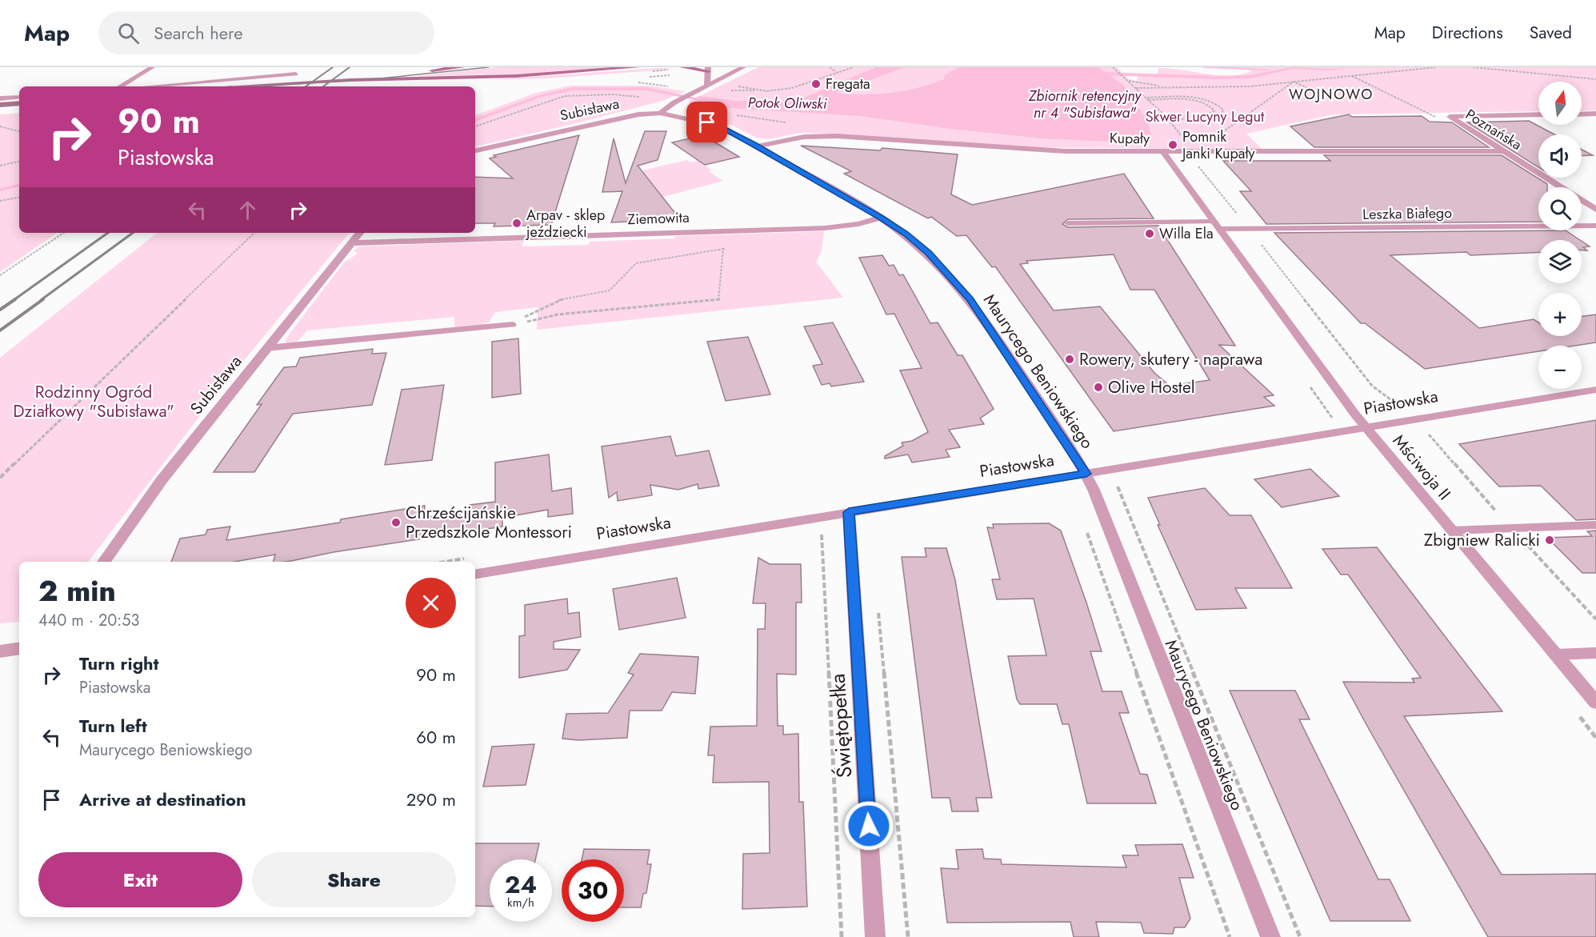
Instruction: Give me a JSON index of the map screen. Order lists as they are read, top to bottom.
{
  "streets": {
    "street": [
      "Subisława",
      "Poznańska",
      "Kupały",
      "Leszka Białego",
      "Ziemowita",
      "Maurycego Beniowskiego",
      "Piastowska",
      "Mściwoja II",
      "Świętopełka"
    ]
  },
  "crossings": [
    ["Subisława", "Ziemowita"],
    ["Subisława", "Maurycego Beniowskiego"],
    ["Poznańska", "Kupały"],
    ["Kupały", "Maurycego Beniowskiego"],
    ["Kupały", "Mściwoja II"],
    ["Leszka Białego", "Mściwoja II"],
    ["Ziemowita", "Maurycego Beniowskiego"],
    ["Maurycego Beniowskiego", "Piastowska"],
    ["Piastowska", "Mściwoja II"],
    ["Piastowska", "Świętopełka"]
  ],
  "districts": ["WOJNOWO"],
  "water": ["Zbiornik retencyjny nr 4 \"Subisława\"", "Potok Oliwski"],
  "parks": ["Skwer Lucyny Legut", "Rodzinny Ogród Działkowy \"Subisława\""],
  "places": [
    "Fregata",
    "Pomnik Janki Kupały",
    "Arpav - sklep jeździecki",
    "Willa Ela",
    "Rowery, skutery - naprawa",
    "Olive Hostel",
    "Chrześcijańskie Przedszkole Montessori",
    "Zbigniew Ralicki"
  ],
  "north": "top",
  "page": {
    "header": "Map",
    "search": "Search here",
    "nav": ["Map", "Directions", "Saved"],
    "map_buttons": ["+", "−"],
    "turn": ["90 m", "Piastowska"],
    "heading": ["2 min", "440 m · 20:53"],
    "list": [
      {
        "name": "Turn right",
        "note": "Piastowska",
        "value": "90 m"
      },
      {
        "name": "Turn left",
        "note": "Maurycego Beniowskiego",
        "value": "60 m"
      },
      {
        "name": "Arrive at destination",
        "value": "290 m"
      }
    ],
    "buttons": ["Exit", "Share"],
    "speed": "24 km/h",
    "limit": "30"
  }
}
